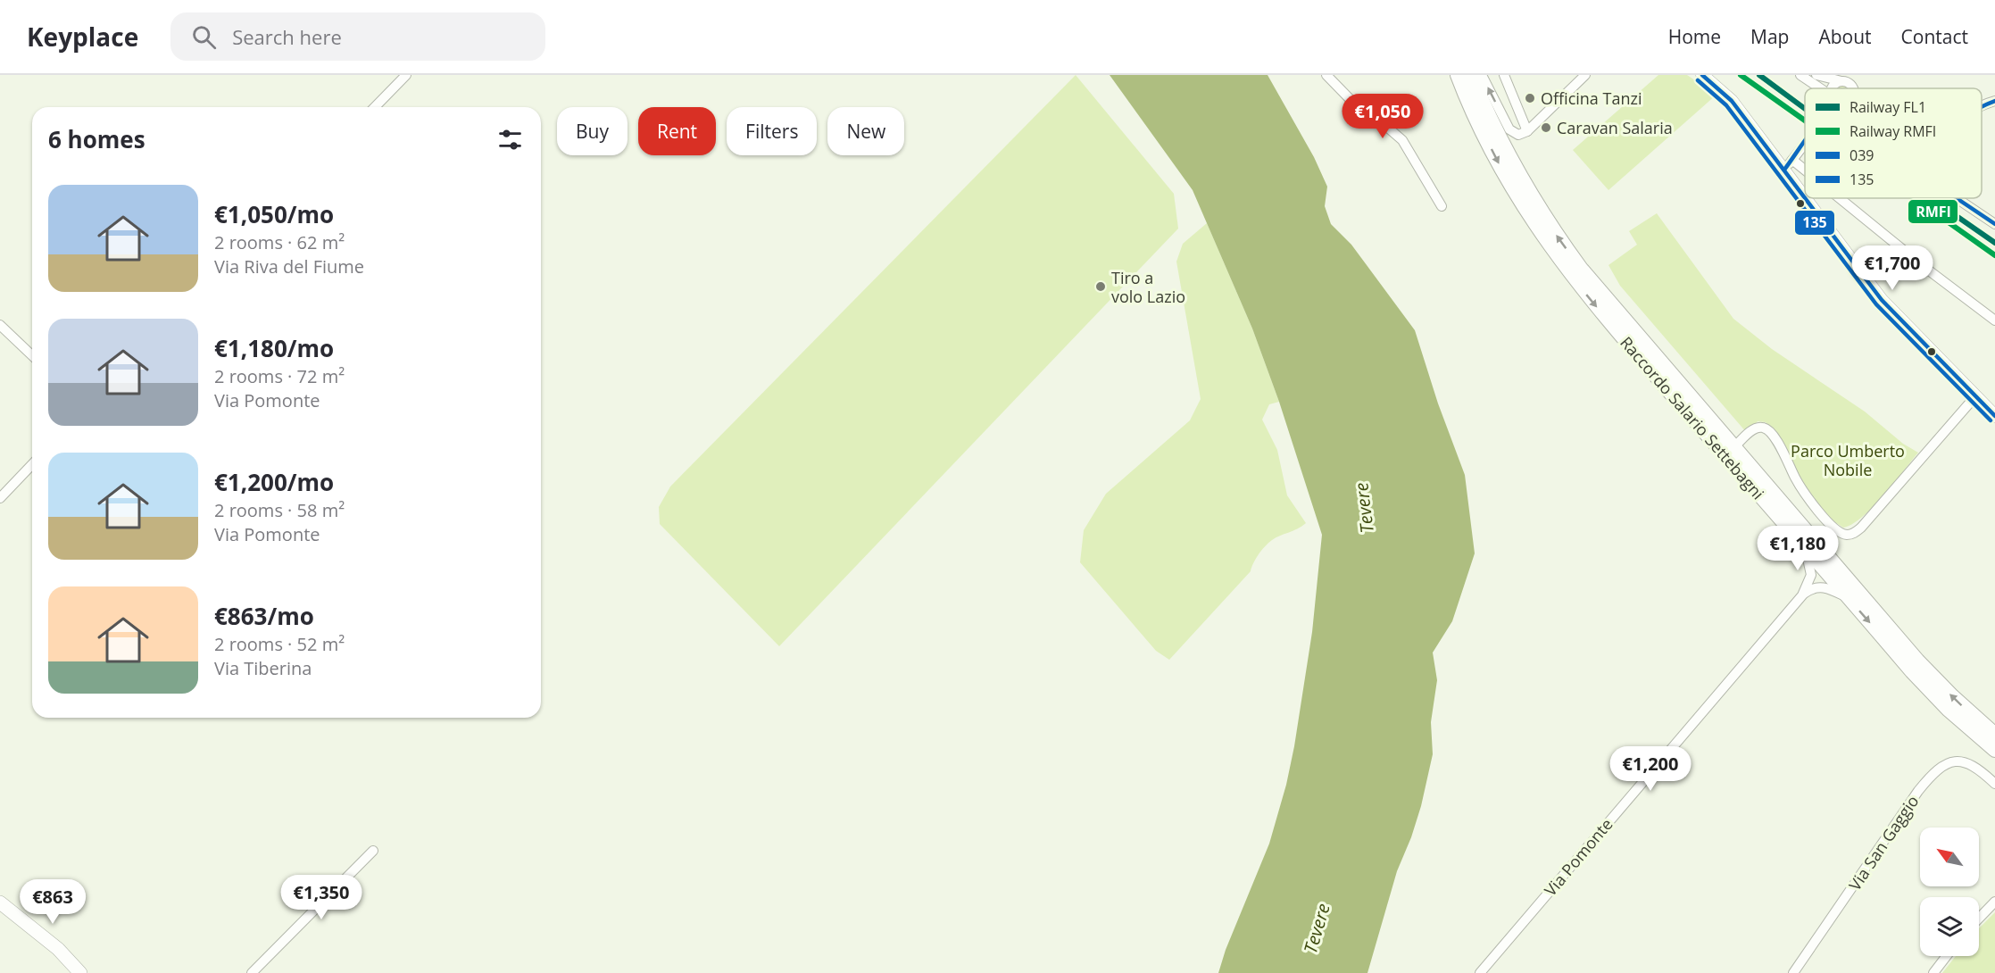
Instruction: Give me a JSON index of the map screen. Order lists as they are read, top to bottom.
{
  "streets": {
    "main road": ["Raccordo Salario Settebagni"],
    "street": ["Via San Gaggio", "Via Pomonte"]
  },
  "crossings": [
    ["Raccordo Salario Settebagni", "Via Pomonte"]
  ],
  "water": ["Tevere"],
  "parks": ["Parco Umberto Nobile"],
  "places": ["Officina Tanzi", "Caravan Salaria", "Tiro a volo Lazio"],
  "lines": [
    "rail line FL1",
    "rail line RMFI",
    "transit line 039",
    "transit line 135"
  ],
  "legend": [
    "Railway FL1",
    "Railway RMFI",
    "039",
    "135"
  ],
  "north": "top left",
  "page": {
    "header": "Keyplace",
    "search": "Search here",
    "nav": [
      "Home",
      "Map",
      "About",
      "Contact"
    ],
    "price": [
      "€1,050",
      "€1,700",
      "€1,180",
      "€1,200",
      "€1,350",
      "€863"
    ],
    "chip": [
      "Buy",
      "Rent",
      "Filters",
      "New"
    ],
    "heading": "6 homes",
    "list": [
      {
        "name": "€1,050/mo",
        "note": "2 rooms · 62 m² · Via Riva del Fiume"
      },
      {
        "name": "€1,180/mo",
        "note": "2 rooms · 72 m² · Via Pomonte"
      },
      {
        "name": "€1,200/mo",
        "note": "2 rooms · 58 m² · Via Pomonte"
      },
      {
        "name": "€863/mo",
        "note": "2 rooms · 52 m² · Via Tiberina"
      }
    ]
  }
}
